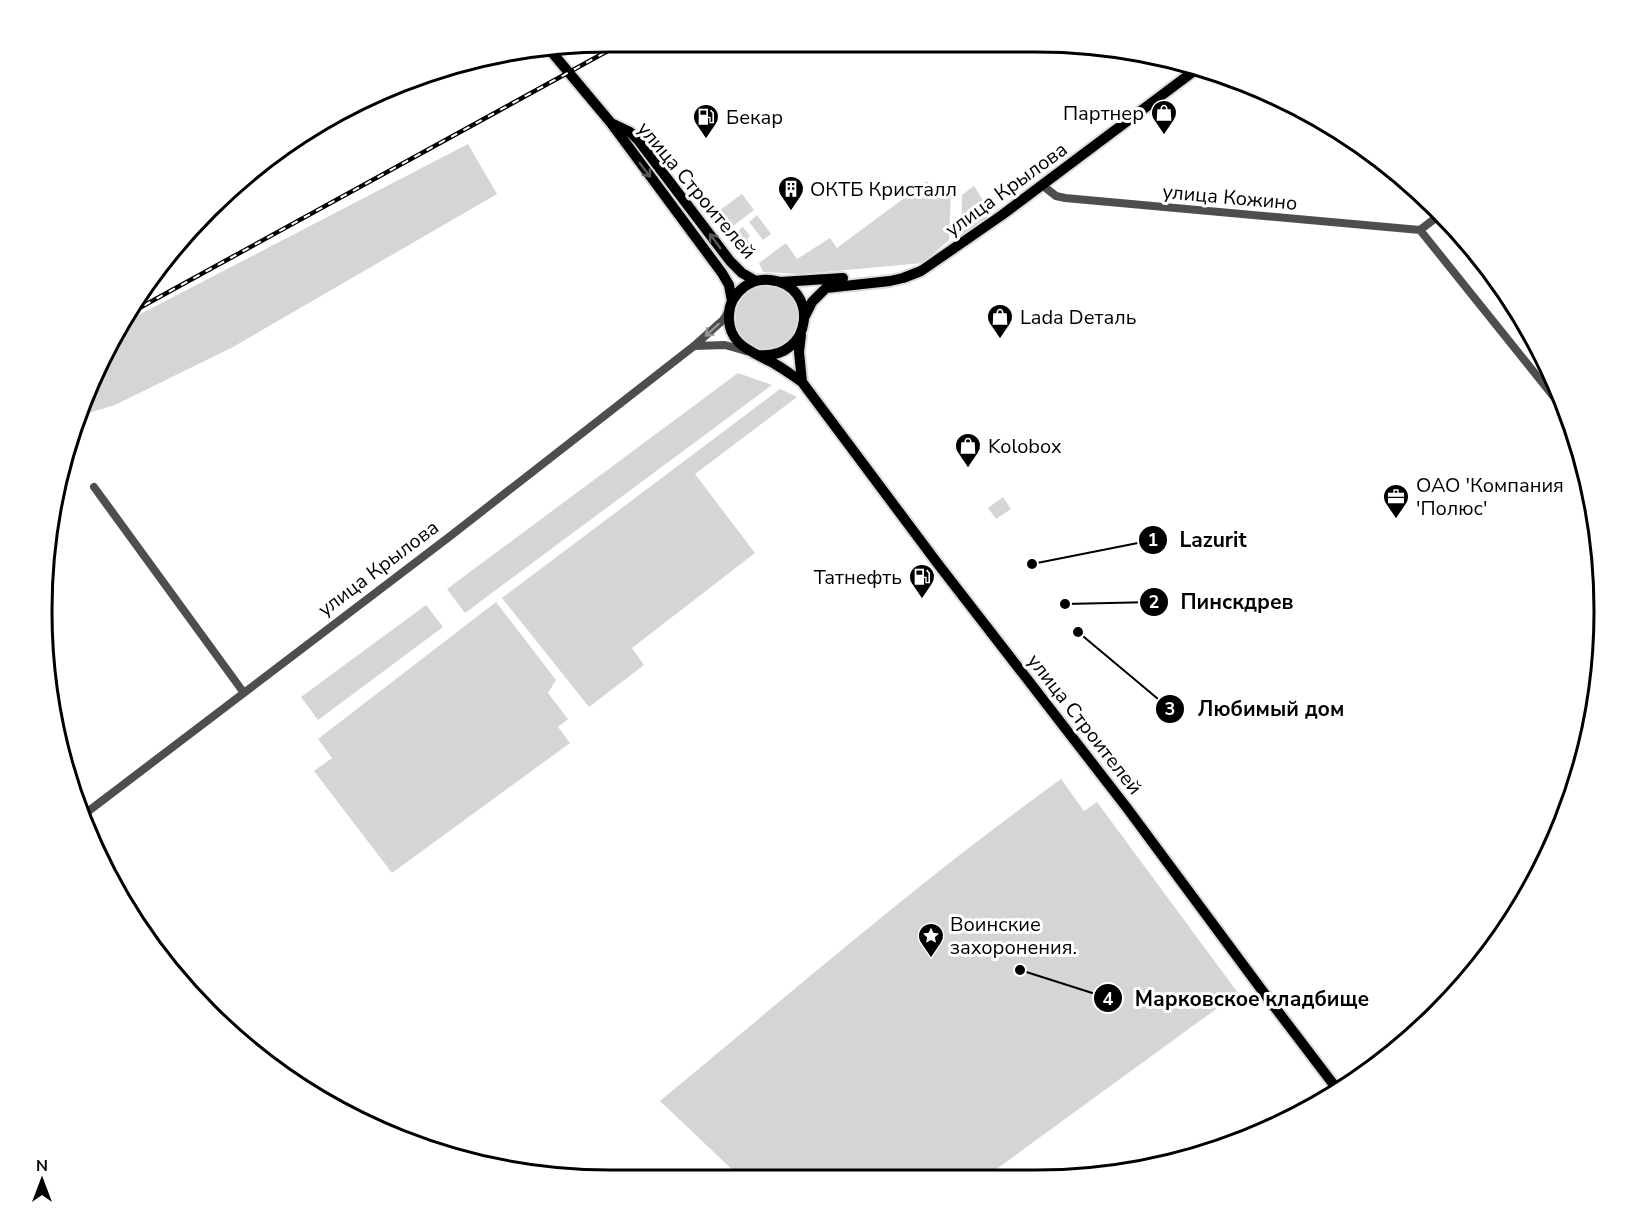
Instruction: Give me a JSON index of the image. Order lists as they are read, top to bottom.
{
  "streets": {
    "main road": ["улица Крылова", "улица Строителей"],
    "street": ["улица Кожино"]
  },
  "crossings": [
    ["улица Крылова", "улица Строителей"],
    ["улица Крылова", "улица Кожино"]
  ],
  "places": {
    "shop": ["Партнер", "Lada Dеталь", "Kolobox"],
    "fuel station": ["Бекар", "Татнефть"],
    "building": ["ОКТБ Кристалл"],
    "office": ["ОАО 'Компания 'Полюс'"],
    "other": [
      "Lazurit",
      "Пинскдрев",
      "Любимый дом",
      "Марковское кладбище"
    ],
    "place": ["Воинские захоронения."]
  },
  "north": "top"
}
